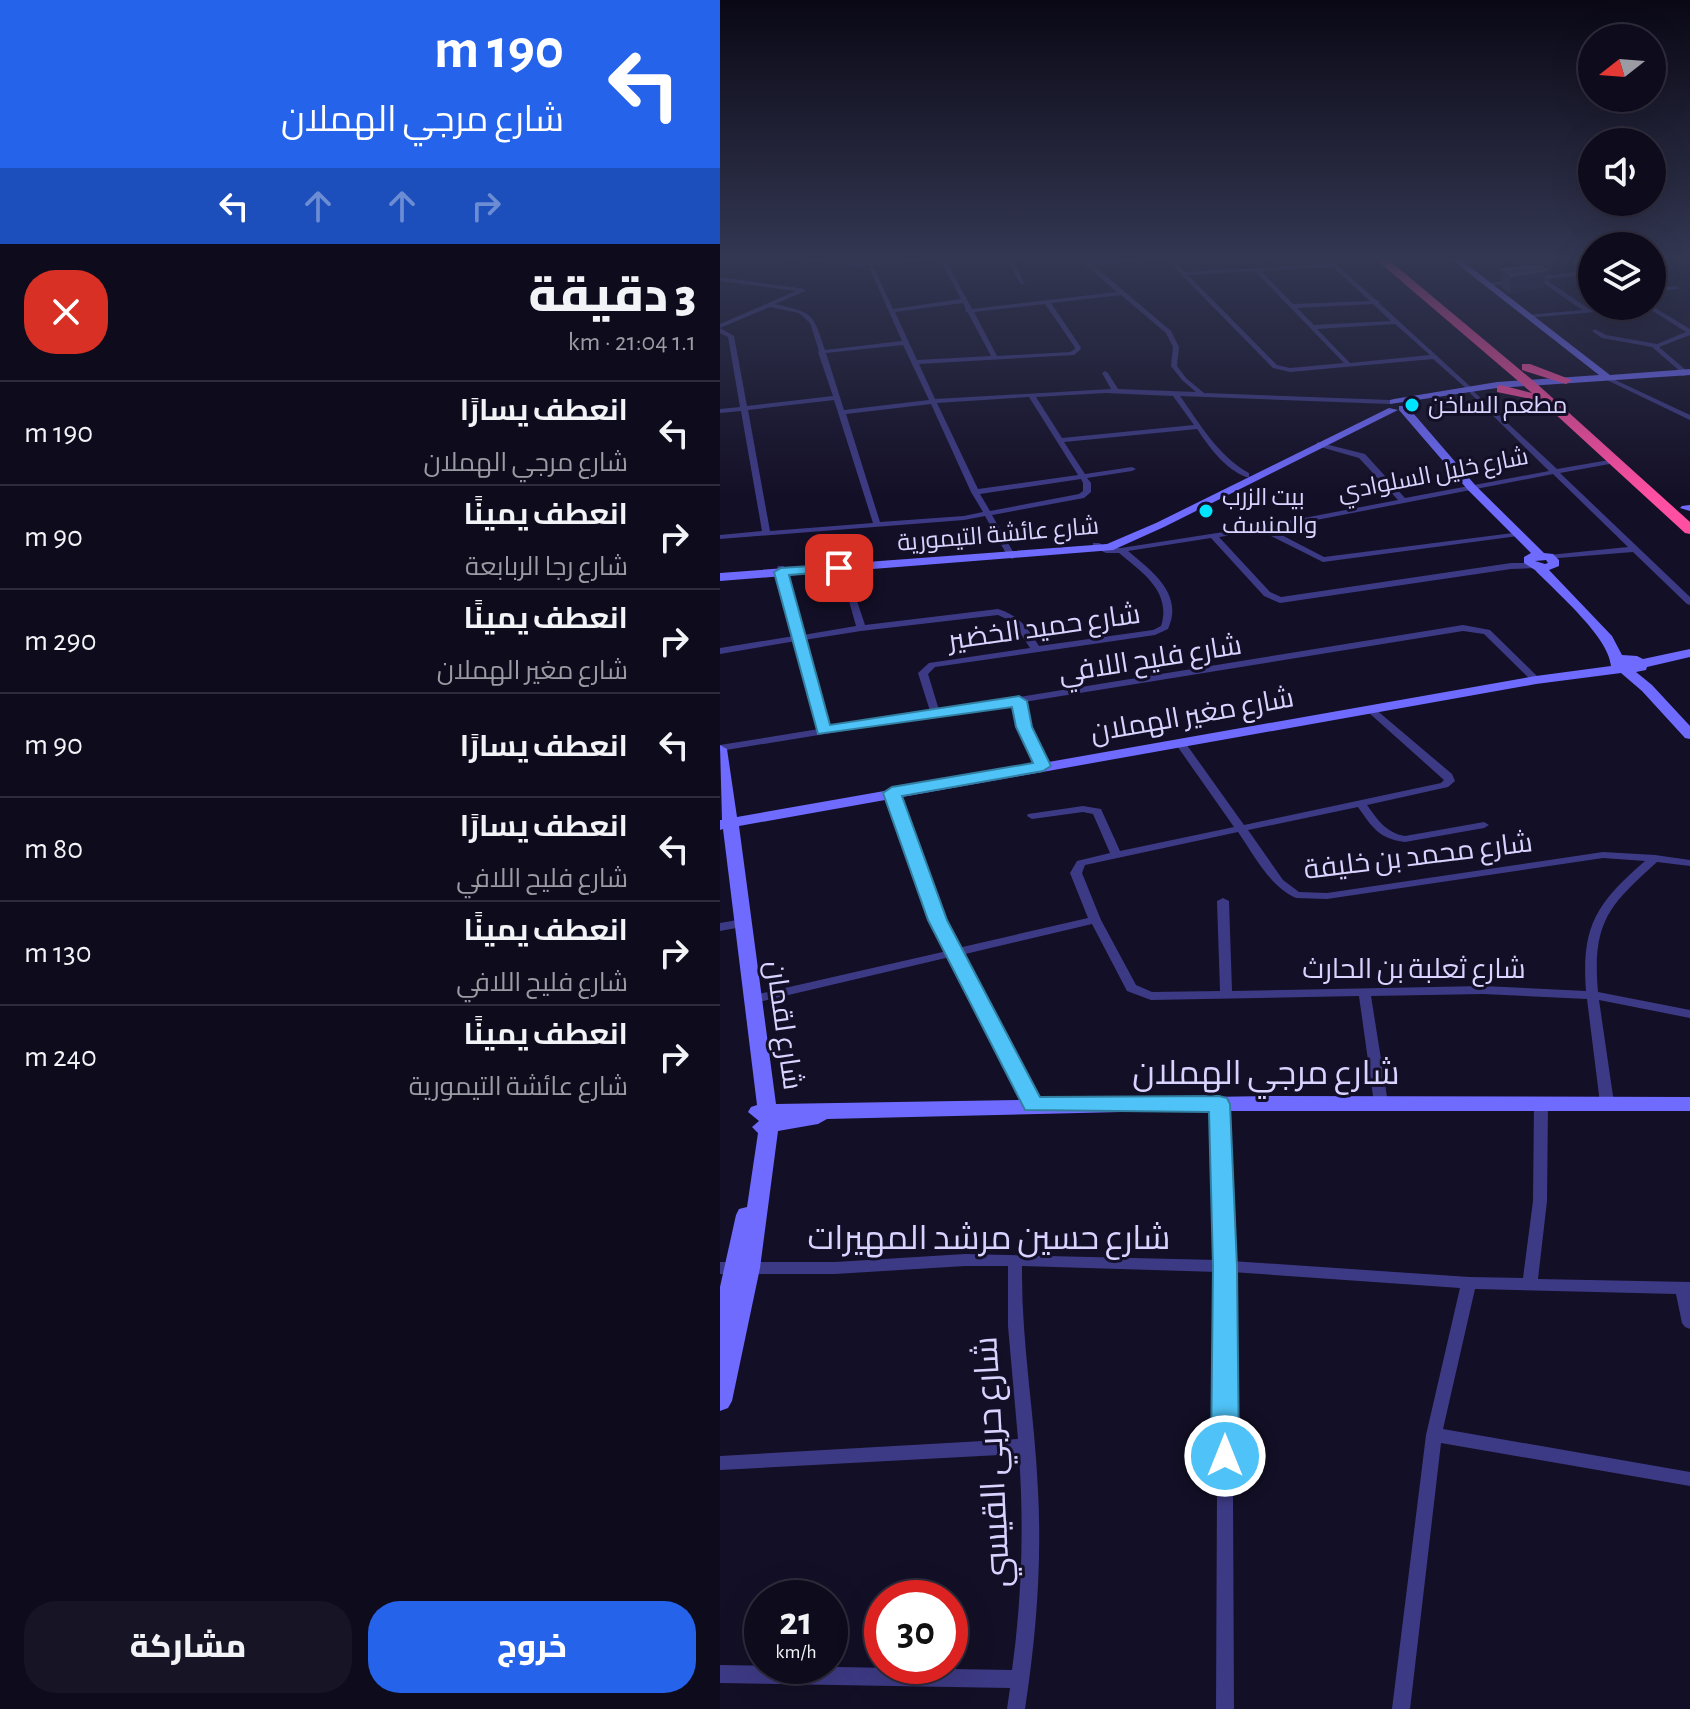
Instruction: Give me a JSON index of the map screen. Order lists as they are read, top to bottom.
{
  "streets": {
    "street": [
      "شارع خليل السلوادي",
      "شارع عائشة التيمورية",
      "شارع حميد الخضير",
      "شارع فليح اللافي",
      "شارع مغير الهملان",
      "شارع محمد بن خليفة",
      "شارع ثعلبة بن الحارث",
      "شارع لقمان",
      "شارع مرجي الهملان",
      "شارع حسين مرشد المهيرات",
      "شارع حربي القيسي"
    ]
  },
  "crossings": [
    ["شارع خليل السلوادي", "شارع عائشة التيمورية"],
    ["شارع خليل السلوادي", "شارع حميد الخضير"],
    ["شارع حميد الخضير", "شارع فليح اللافي"],
    ["شارع فليح اللافي", "شارع مغير الهملان"],
    ["شارع فليح اللافي", "شارع لقمان"],
    ["شارع مغير الهملان", "شارع محمد بن خليفة"],
    ["شارع مغير الهملان", "شارع لقمان"],
    ["شارع لقمان", "شارع مرجي الهملان"],
    ["شارع لقمان", "شارع حسين مرشد المهيرات"],
    ["شارع حسين مرشد المهيرات", "شارع حربي القيسي"]
  ],
  "places": ["مطعم الساخن", "بيت الزرب والمنسف"],
  "north": "left",
  "page": {
    "turn": ["190 m", "شارع مرجي الهملان"],
    "heading": ["3 دقيقة", "1.1 km · 21:04"],
    "list": [
      {
        "name": "انعطف يسارًا",
        "note": "شارع مرجي الهملان",
        "value": "190 m"
      },
      {
        "name": "انعطف يمينًا",
        "note": "شارع رجا الربابعة",
        "value": "90 m"
      },
      {
        "name": "انعطف يمينًا",
        "note": "شارع مغير الهملان",
        "value": "290 m"
      },
      {
        "name": "انعطف يسارًا",
        "value": "90 m"
      },
      {
        "name": "انعطف يسارًا",
        "note": "شارع فليح اللافي",
        "value": "80 m"
      },
      {
        "name": "انعطف يمينًا",
        "note": "شارع فليح اللافي",
        "value": "130 m"
      },
      {
        "name": "انعطف يمينًا",
        "note": "شارع عائشة التيمورية",
        "value": "240 m"
      }
    ],
    "speed": "21 km/h",
    "limit": "30",
    "buttons": ["خروج", "مشاركة"]
  }
}
